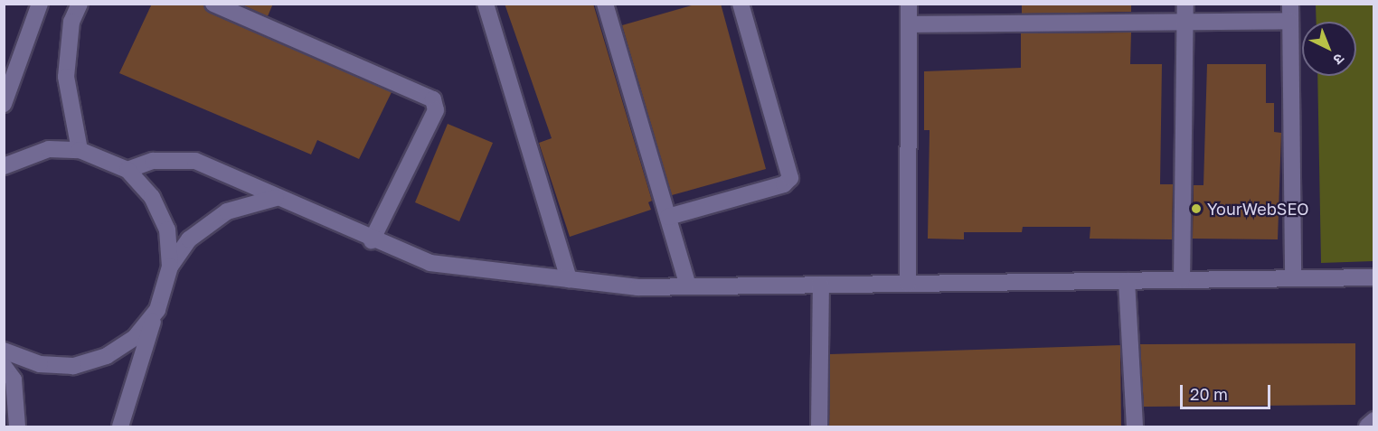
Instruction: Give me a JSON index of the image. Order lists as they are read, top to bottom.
{
  "places": ["YourWebSEO"],
  "scale_bar": "20 m",
  "north": "bottom right"
}
